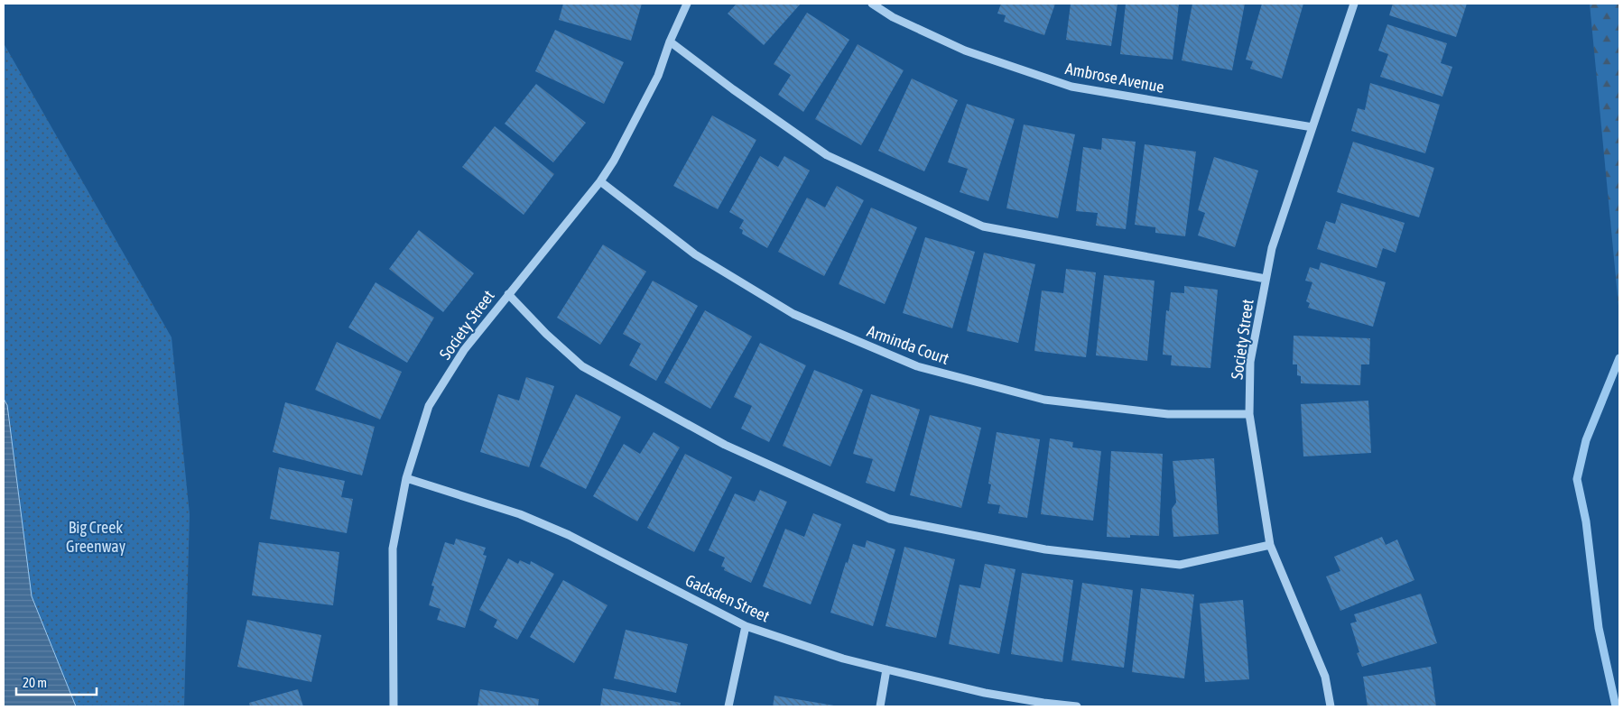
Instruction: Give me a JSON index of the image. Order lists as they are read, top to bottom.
{
  "streets": {
    "street": [
      "Ambrose Avenue",
      "Society Street",
      "Arminda Court",
      "Gadsden Street"
    ]
  },
  "crossings": [
    ["Ambrose Avenue", "Society Street"],
    ["Society Street", "Arminda Court"],
    ["Society Street", "Gadsden Street"]
  ],
  "parks": ["Big Creek Greenway"],
  "scale_bar": "20 m"
}
